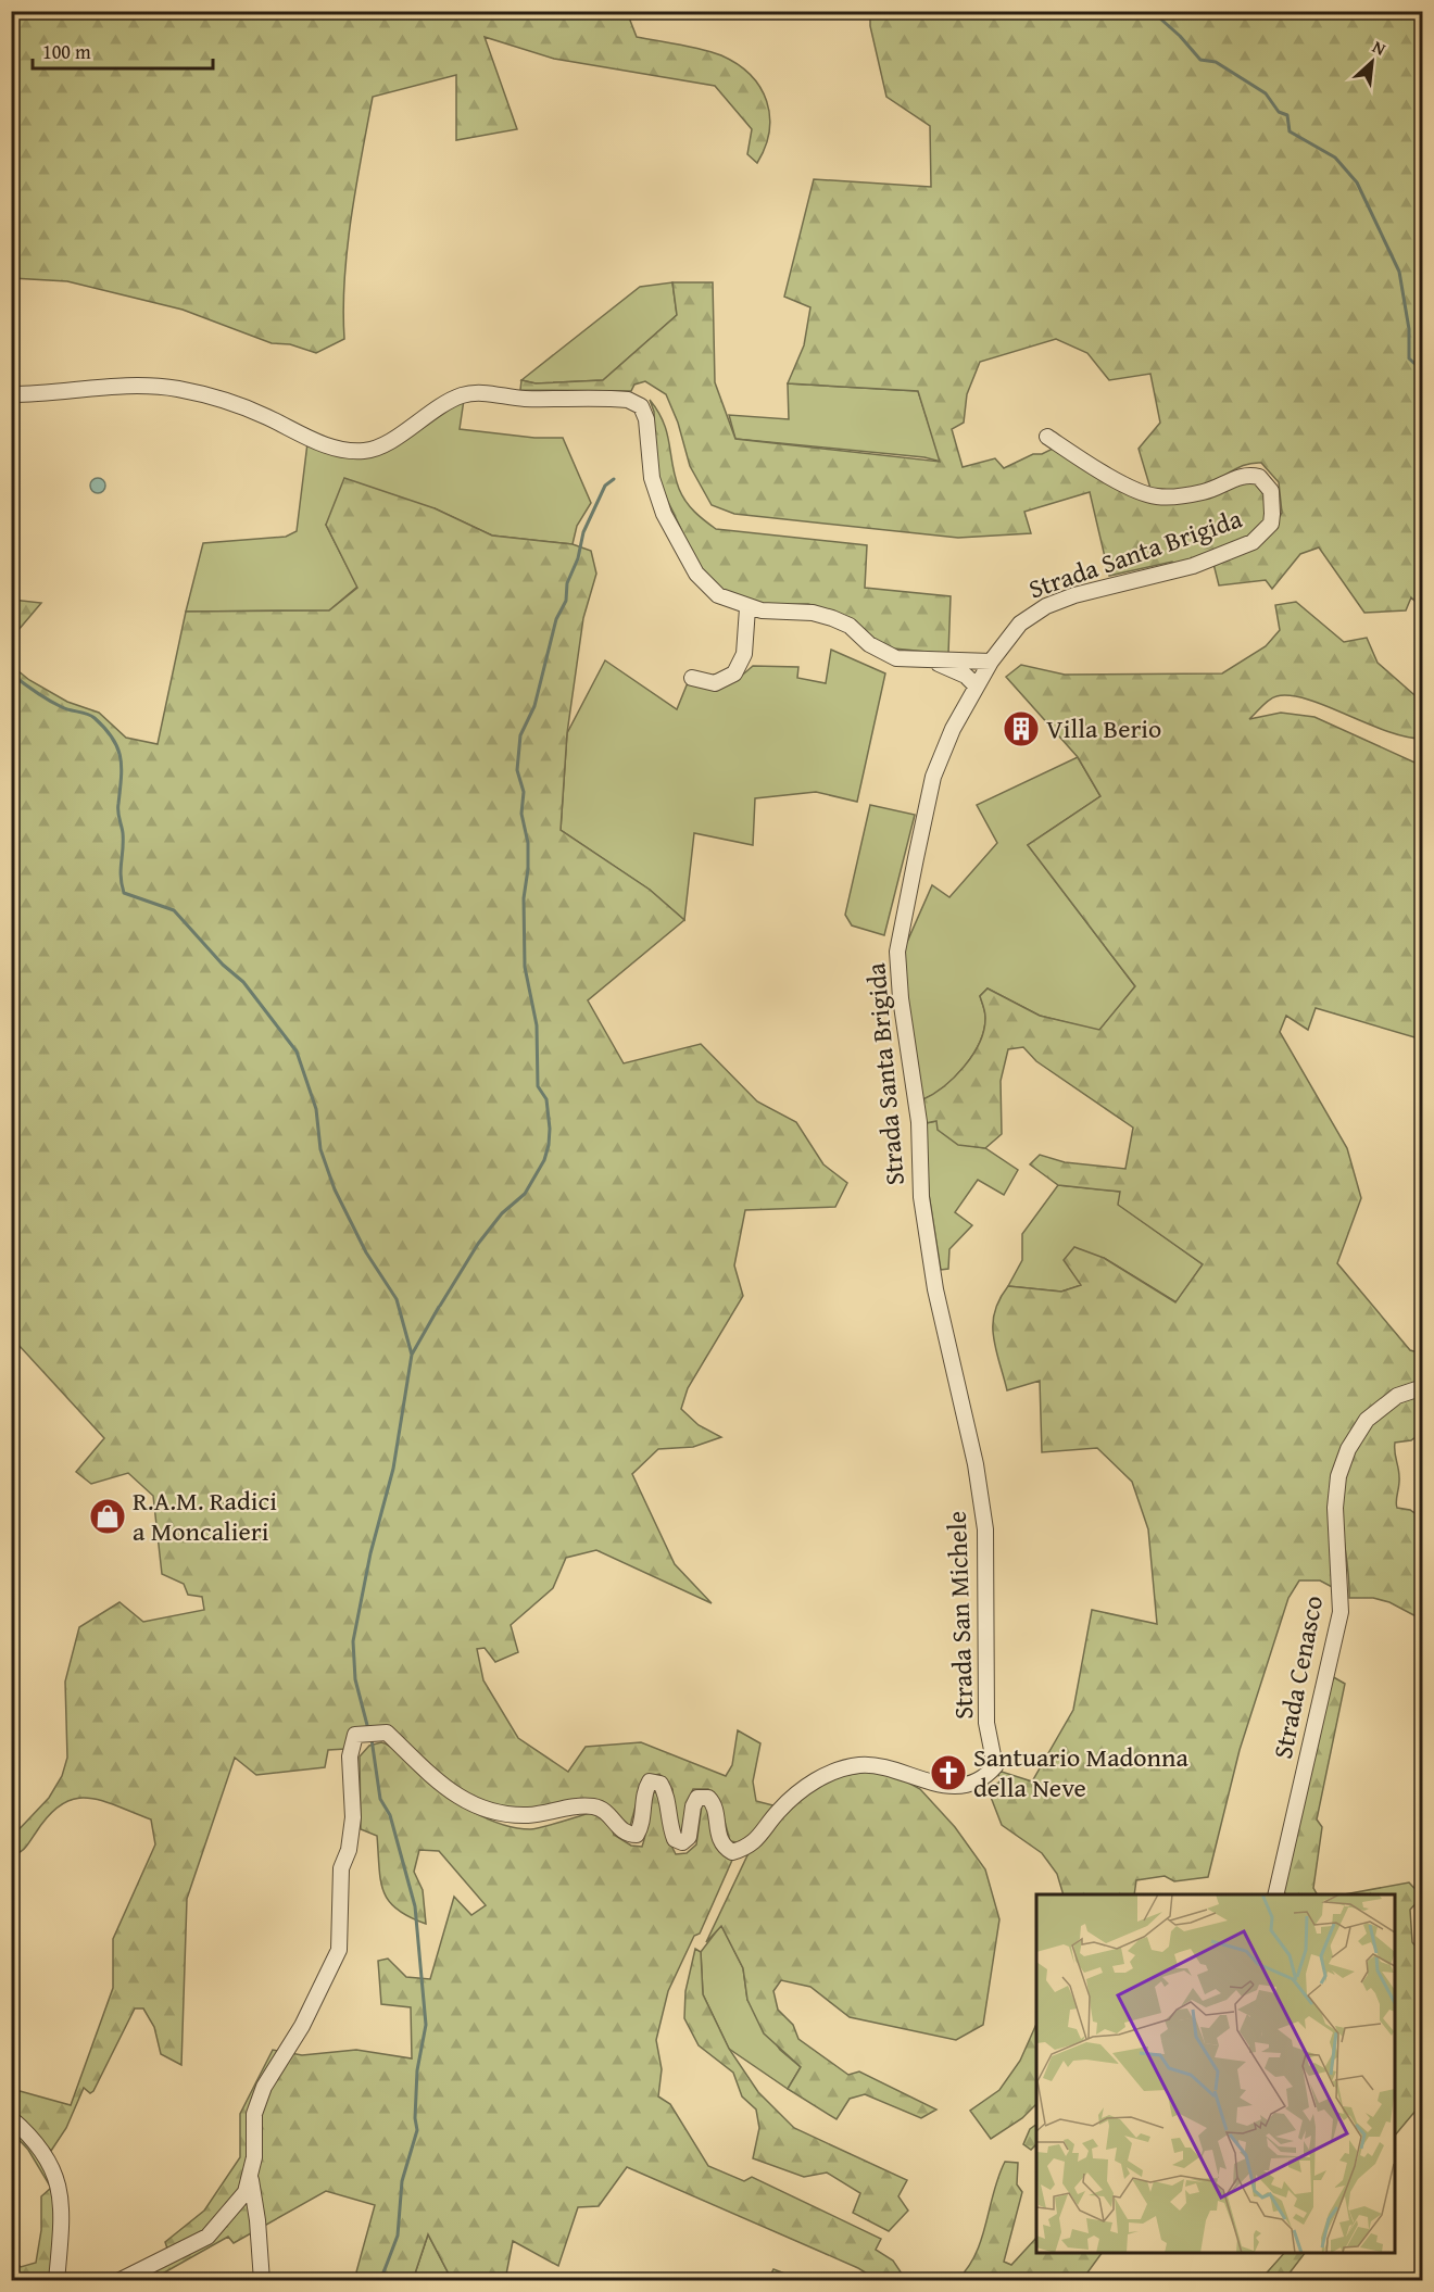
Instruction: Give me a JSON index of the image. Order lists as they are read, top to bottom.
{
  "streets": {
    "street": ["Strada Santa Brigida", "Strada San Michele", "Strada Cenasco"]
  },
  "crossings": [
    ["Strada Santa Brigida", "Strada San Michele"]
  ],
  "places": {
    "building": ["Villa Berio"],
    "shop": ["R.A.M. Radici a Moncalieri"],
    "church": ["Santuario Madonna della Neve"]
  },
  "scale_bar": "100 m",
  "north": "top right"
}
